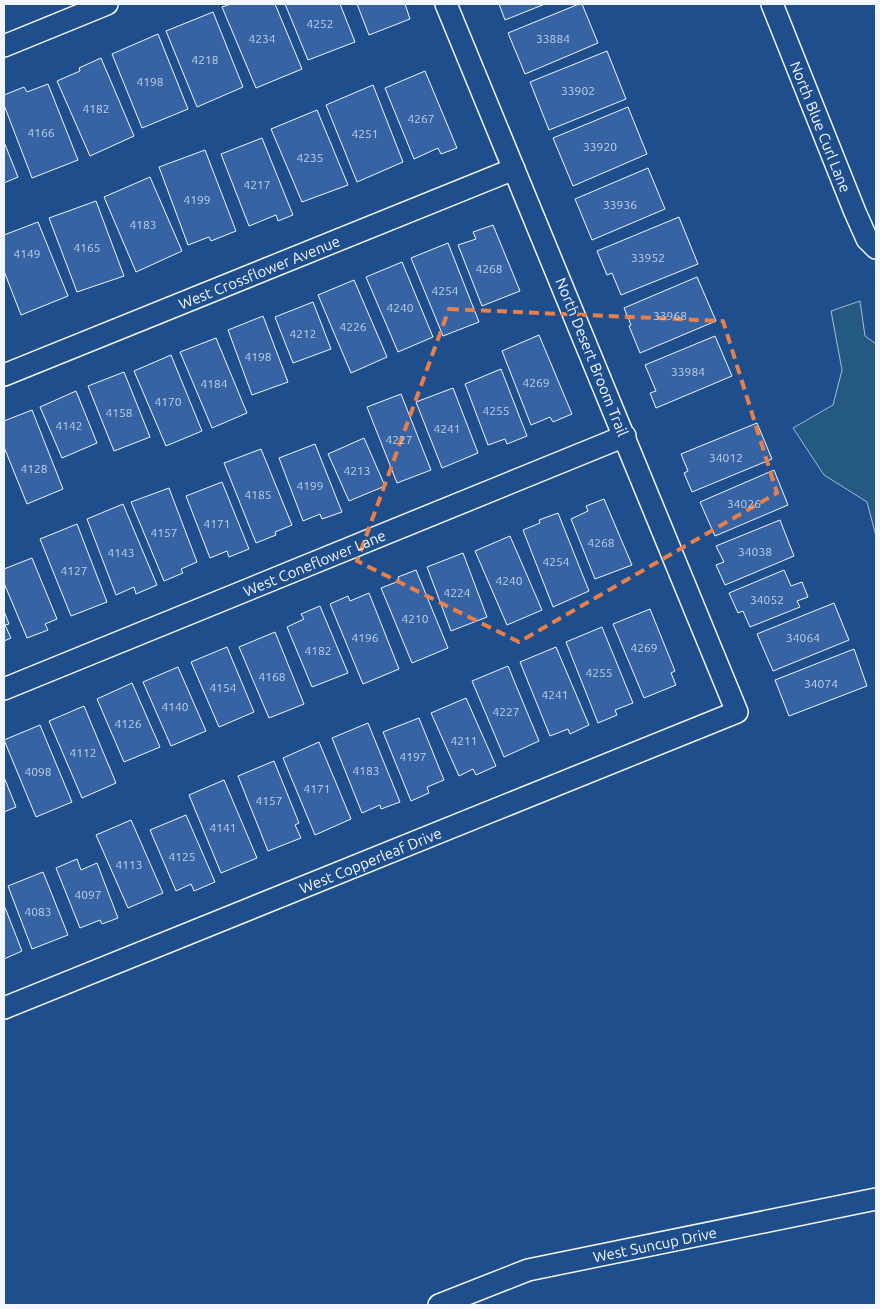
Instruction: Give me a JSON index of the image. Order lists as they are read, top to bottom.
{
  "streets": {
    "street": [
      "North Blue Curl Lane",
      "West Crossflower Avenue",
      "North Desert Broom Trail",
      "West Coneflower Lane",
      "West Copperleaf Drive",
      "West Suncup Drive"
    ]
  },
  "crossings": [
    ["West Crossflower Avenue", "North Desert Broom Trail"],
    ["North Desert Broom Trail", "West Coneflower Lane"],
    ["North Desert Broom Trail", "West Copperleaf Drive"]
  ],
  "house_numbers": [
    "4252",
    "4234",
    "33884",
    "4218",
    "4198",
    "33902",
    "4182",
    "4267",
    "4166",
    "4251",
    "33920",
    "4235",
    "4217",
    "4199",
    "33936",
    "4183",
    "4165",
    "4149",
    "33952",
    "4268",
    "4254",
    "4240",
    "33968",
    "4226",
    "4212",
    "4198",
    "33984",
    "4269",
    "4184",
    "4170",
    "4255",
    "4158",
    "4142",
    "4241",
    "4227",
    "34012",
    "4128",
    "4213",
    "4199",
    "4185",
    "34026",
    "4171",
    "4157",
    "4268",
    "34038",
    "4143",
    "4254",
    "4127",
    "4240",
    "4224",
    "34052",
    "4210",
    "4196",
    "34064",
    "4269",
    "4182",
    "4255",
    "4168",
    "34074",
    "4154",
    "4241",
    "4140",
    "4227",
    "4126",
    "4211",
    "4112",
    "4197",
    "4183",
    "4098",
    "4171",
    "4157",
    "4141",
    "4125",
    "4113",
    "4097",
    "4083"
  ]
}
